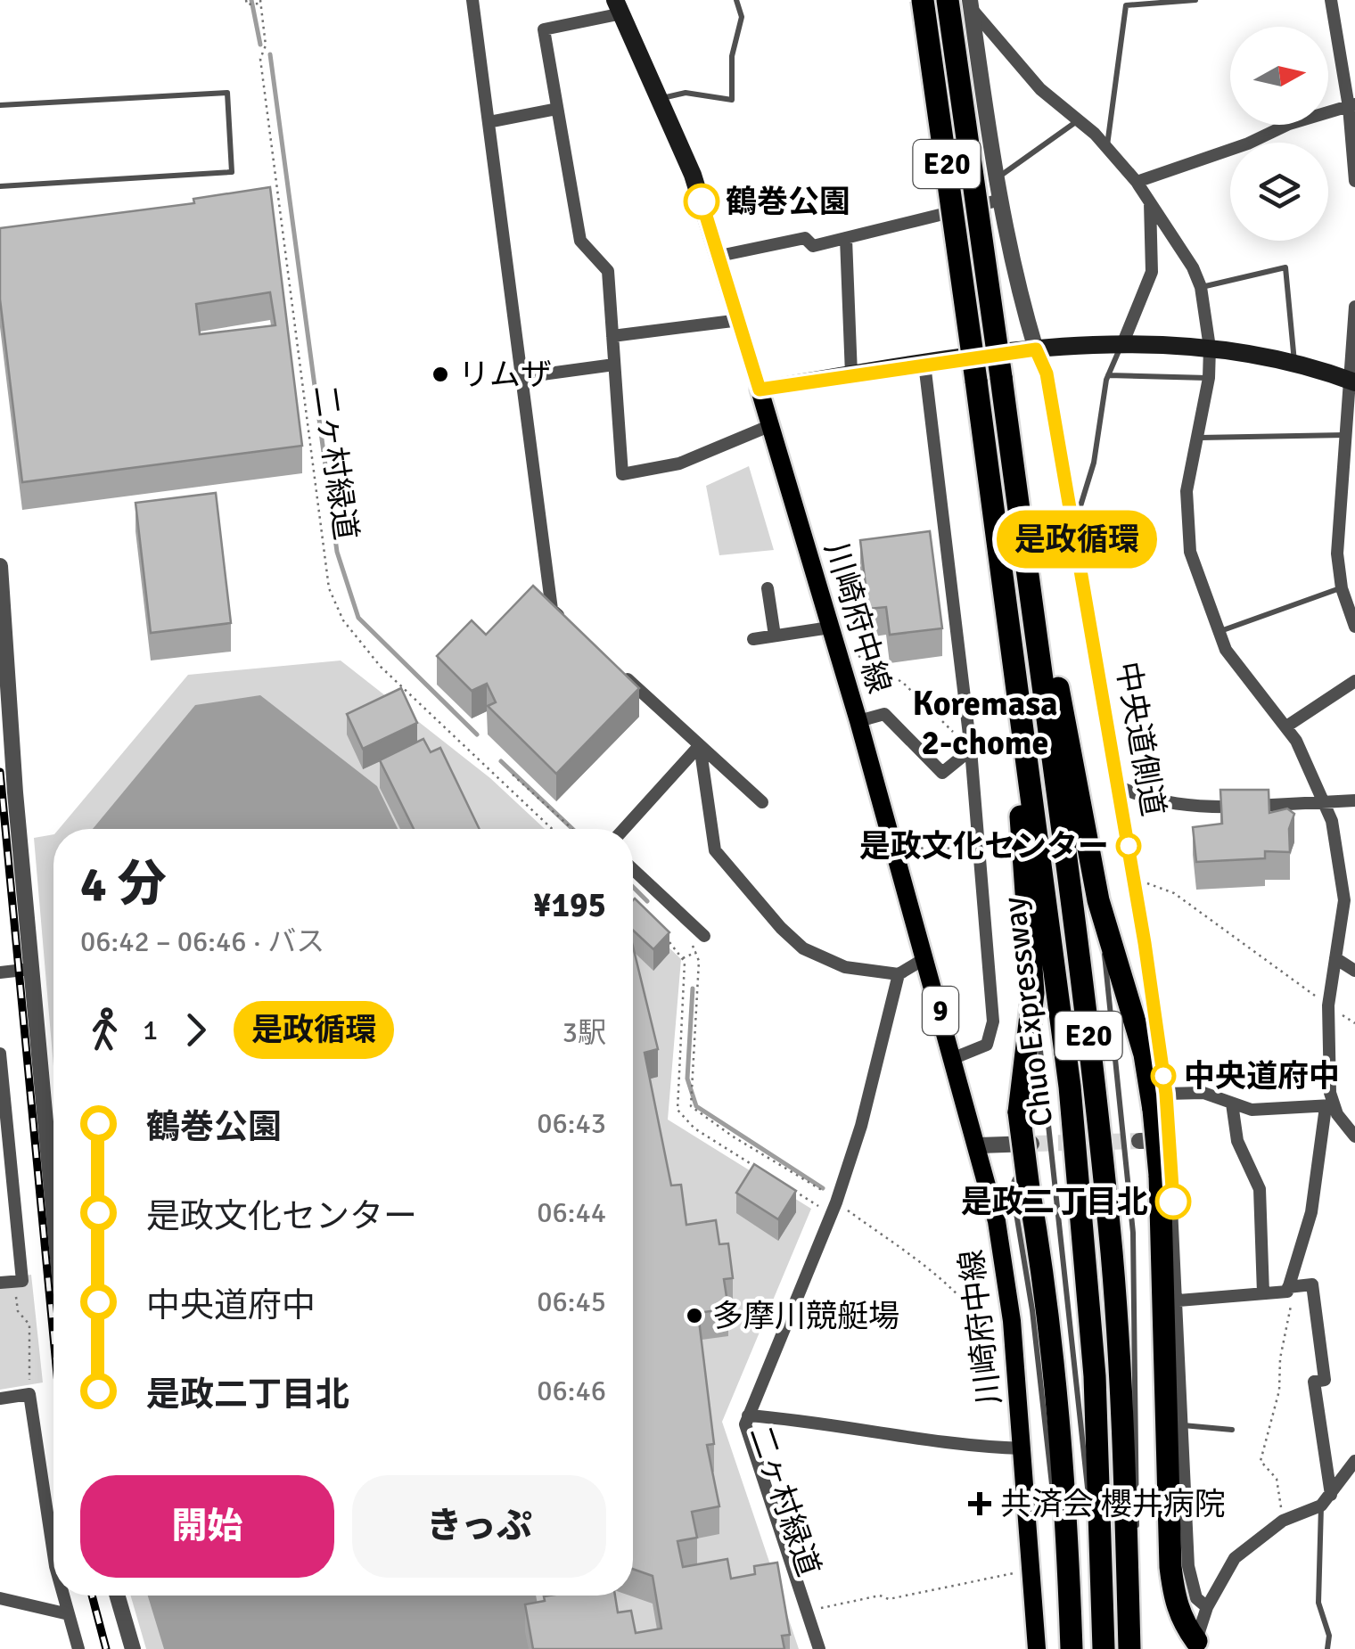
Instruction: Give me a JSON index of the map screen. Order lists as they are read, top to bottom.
{
  "streets": {
    "highway": ["E20", "Chuo Expressway"],
    "main road": ["川崎府中線", "9"],
    "street": ["中央道側道"],
    "path": ["二ヶ村緑道"]
  },
  "districts": ["Koremasa 2-chome"],
  "places": {
    "other": [
      "鶴巻公園",
      "リムザ",
      "是政文化センター",
      "中央道府中",
      "是政二丁目北",
      "多摩川競艇場"
    ],
    "health": ["共済会 櫻井病院"]
  },
  "lines": ["bus line 是政循環"],
  "north": "right",
  "page": {
    "on_map": "是政循環",
    "heading": ["4 分", "06:42 – 06:46 · バス", "¥195"],
    "legs": ["1", "是政循環", "3駅"],
    "list": [
      {
        "name": "鶴巻公園",
        "value": "06:43"
      },
      {
        "name": "是政文化センター",
        "value": "06:44"
      },
      {
        "name": "中央道府中",
        "value": "06:45"
      },
      {
        "name": "是政二丁目北",
        "value": "06:46"
      }
    ],
    "buttons": ["開始", "きっぷ"]
  }
}
